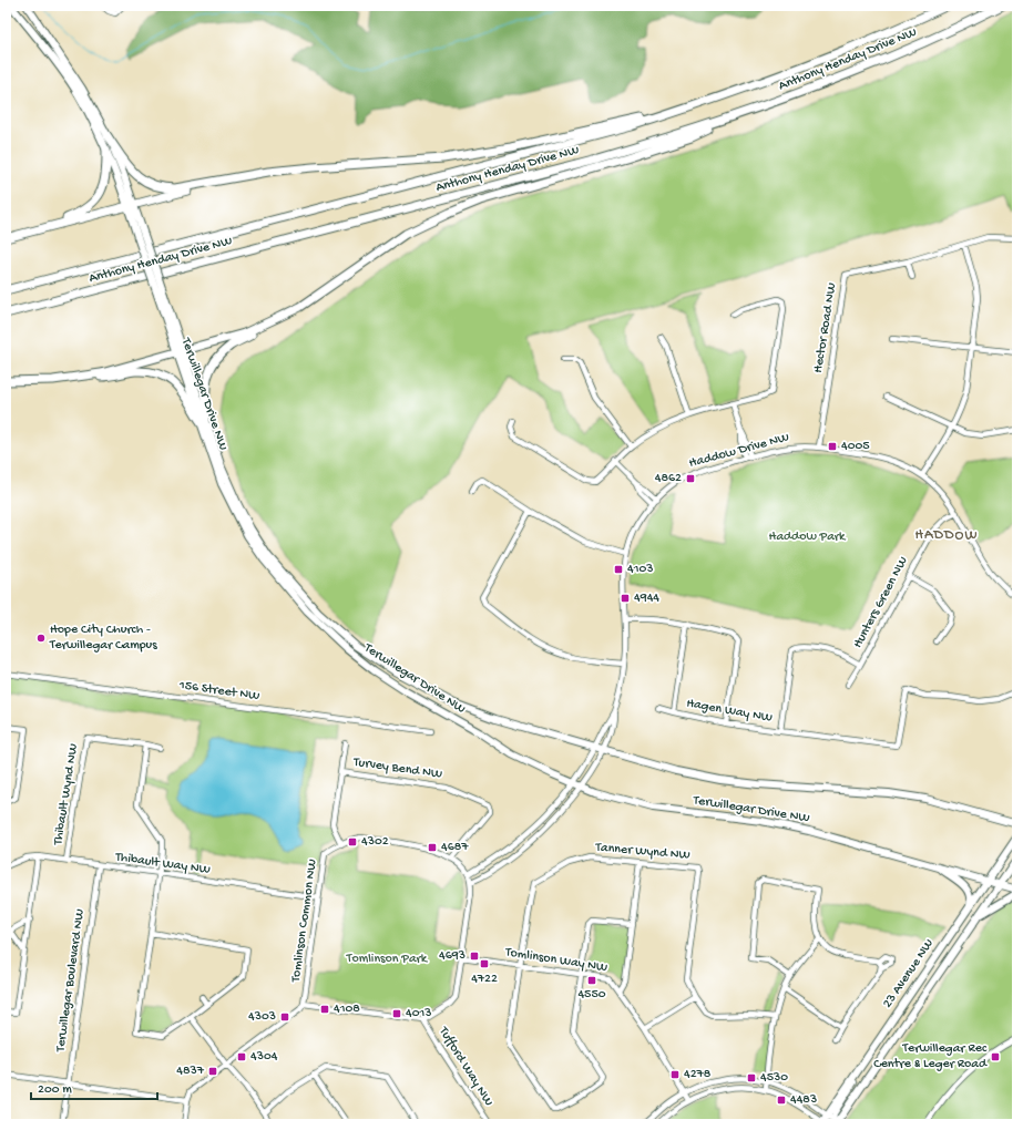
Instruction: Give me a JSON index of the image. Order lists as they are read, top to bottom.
{
  "streets": {
    "highway": ["Anthony Henday Drive NW"],
    "main road": ["Terwillegar Drive NW", "23 Avenue NW"],
    "street": [
      "Hector Road NW",
      "Haddow Drive NW",
      "Hunters Green NW",
      "156 Street NW",
      "Hagen Way NW",
      "Turvey Bend NW",
      "Thibault Wynd NW",
      "Tanner Wynd NW",
      "Thibault Way NW",
      "Tomlinson Common NW",
      "Tomlinson Way NW",
      "Terwillegar Boulevard NW",
      "Tufford Way NW"
    ]
  },
  "crossings": [
    ["Hector Road NW", "Haddow Drive NW"],
    ["Terwillegar Drive NW", "Haddow Drive NW"],
    ["Terwillegar Drive NW", "23 Avenue NW"],
    ["Haddow Drive NW", "Hunters Green NW"],
    ["Haddow Drive NW", "Tomlinson Common NW"],
    ["Hunters Green NW", "Hagen Way NW"],
    ["Turvey Bend NW", "Tomlinson Common NW"],
    ["Thibault Wynd NW", "Thibault Way NW"],
    ["Tanner Wynd NW", "Tomlinson Way NW"],
    ["Thibault Way NW", "Tomlinson Common NW"],
    ["Thibault Way NW", "Terwillegar Boulevard NW"]
  ],
  "districts": ["HADDOW"],
  "parks": ["Haddow Park", "Tomlinson Park"],
  "places": {
    "transit": [
      "4005",
      "4862",
      "4103",
      "4944",
      "4302",
      "4687",
      "4693",
      "4722",
      "4550",
      "4108",
      "4013",
      "4303",
      "4304",
      "Terwillegar Rec Centre & Leger Road",
      "4837",
      "4278",
      "4530",
      "4483"
    ],
    "other": ["Hope City Church - Terwillegar Campus"]
  },
  "scale_bar": "200 m"
}
